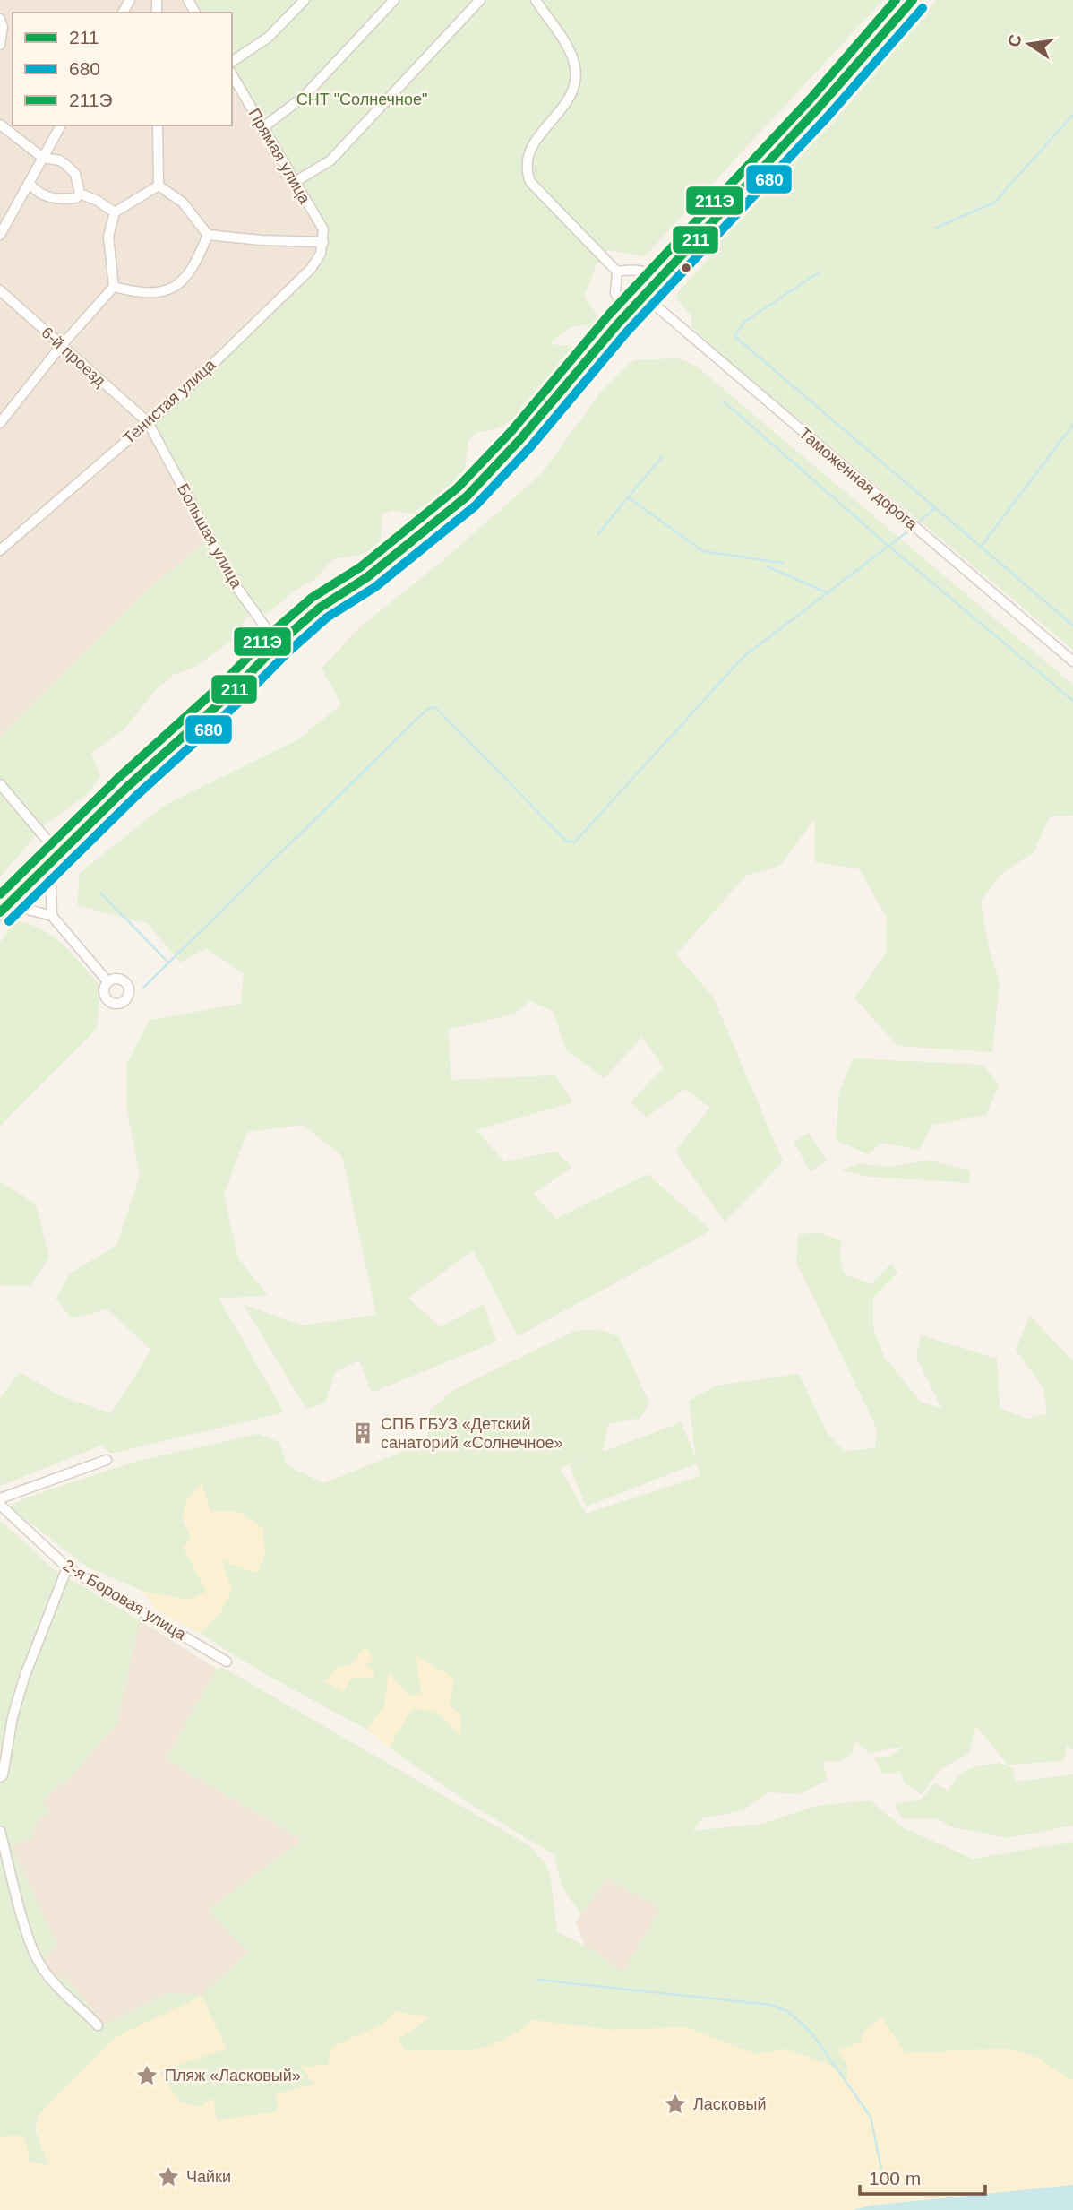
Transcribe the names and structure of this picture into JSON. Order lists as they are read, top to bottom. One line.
{"streets":{"street":["Прямая улица","6-й проезд","Тенистая улица","Таможенная дорога","Большая улица","2-я Боровая улица"]},"crossings":[["Прямая улица","Тенистая улица"],["6-й проезд","Тенистая улица"],["6-й проезд","Большая улица"],["Тенистая улица","Большая улица"]],"parks":["СНТ \"Солнечное\""],"places":{"building":["СПБ ГБУЗ «Детский санаторий «Солнечное»"],"place":["Пляж «Ласковый»","Ласковый","Чайки"]},"lines":["transit line 211","transit line 211Э","transit line 680"],"legend":["211","680","211Э"],"scale_bar":"100 m","north":"left"}
